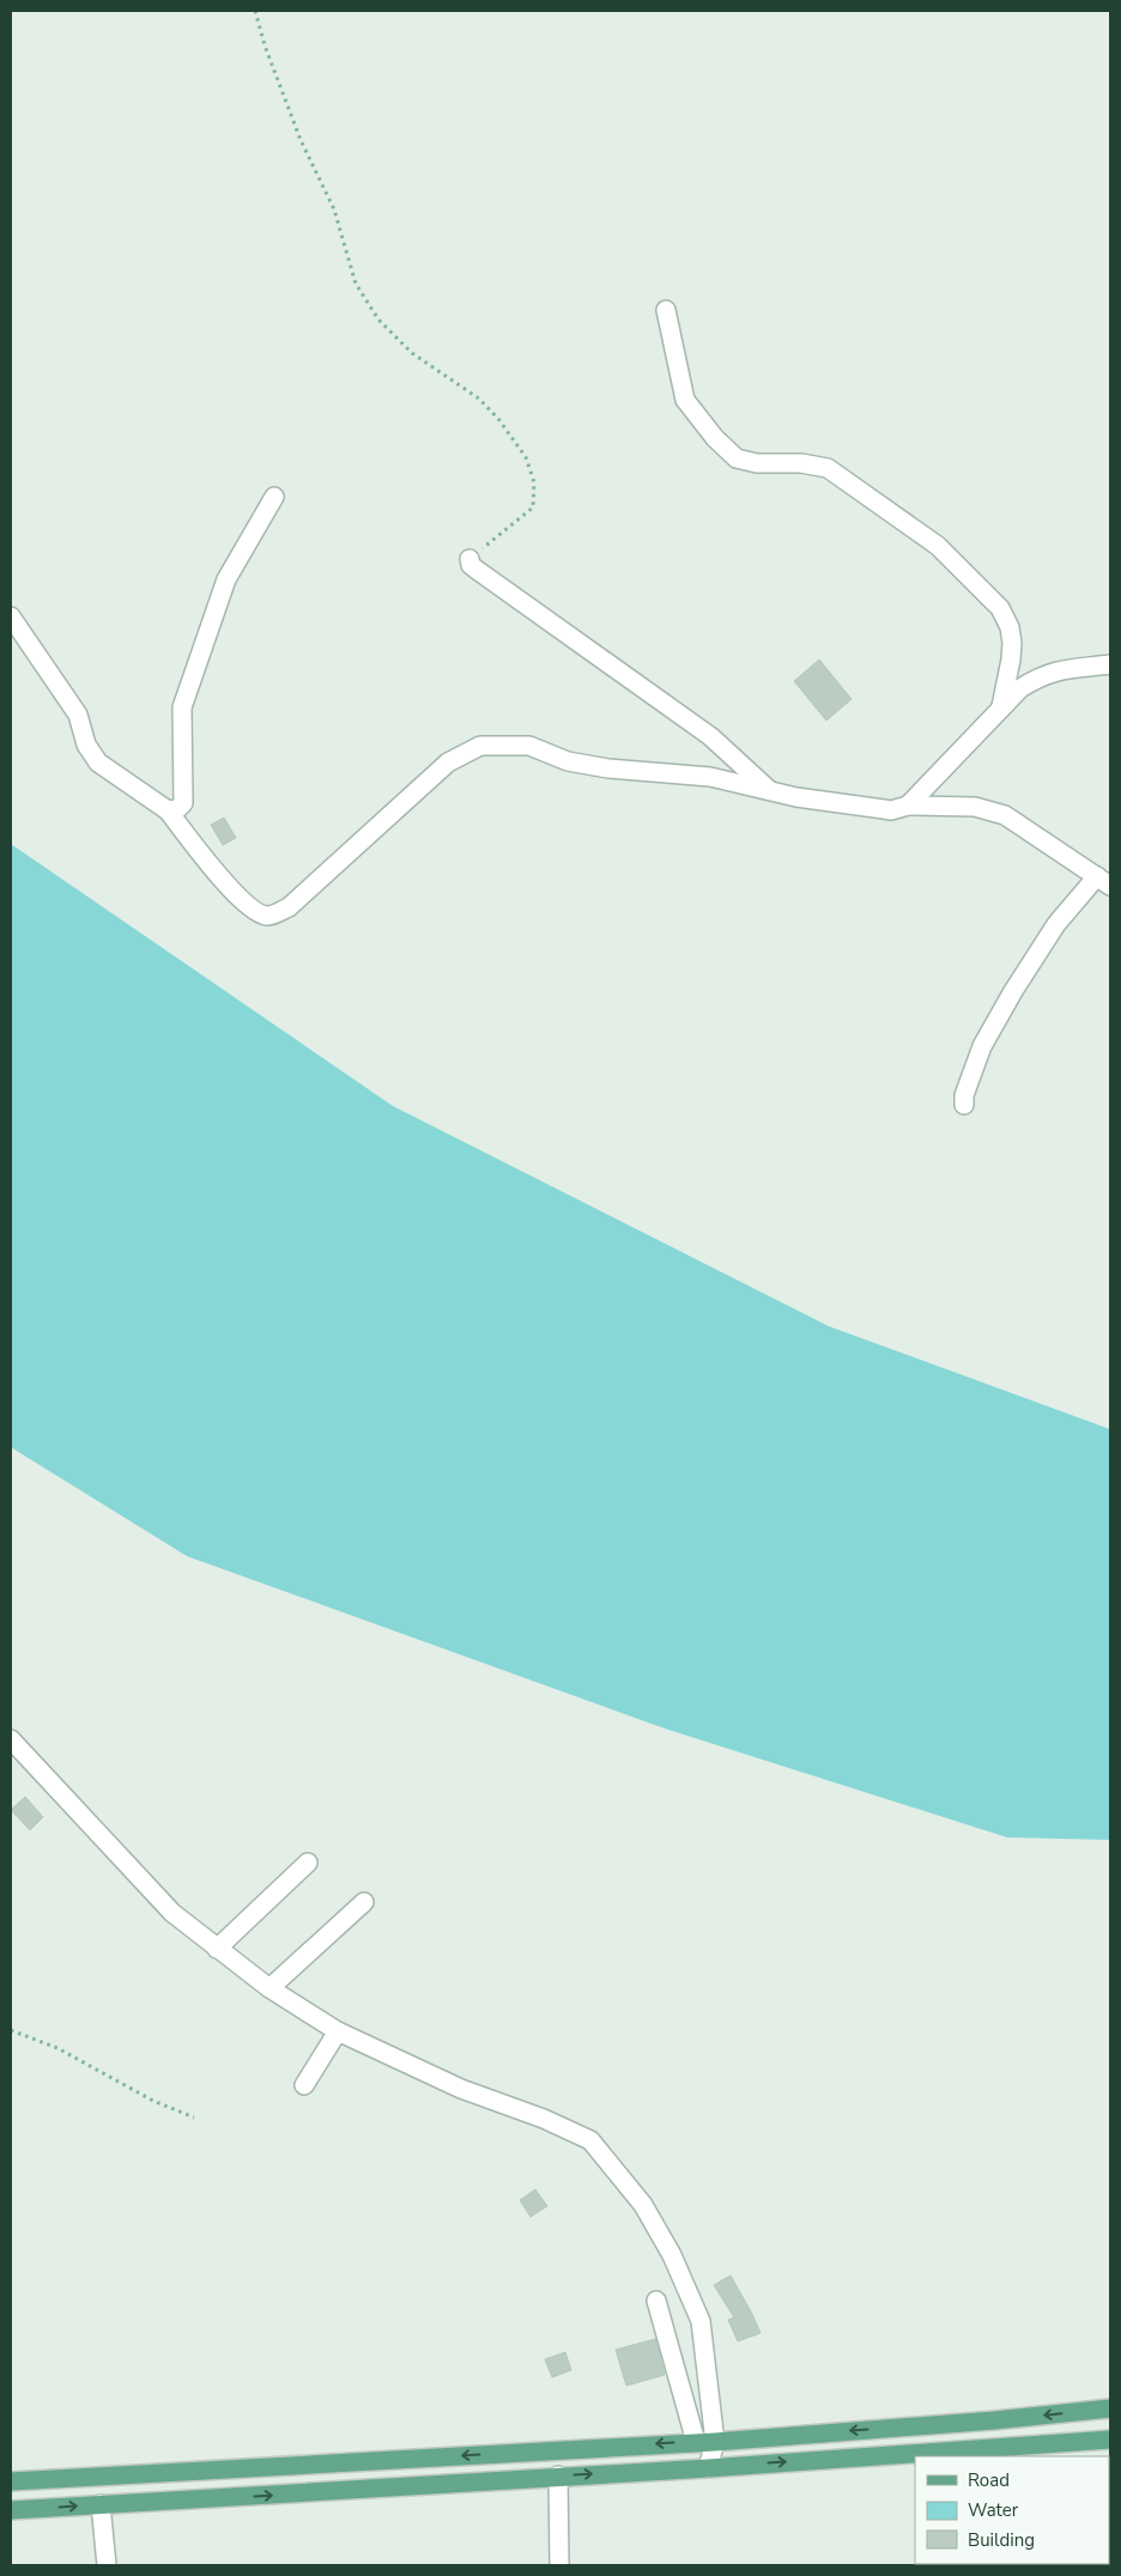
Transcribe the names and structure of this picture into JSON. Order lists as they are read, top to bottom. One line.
{"legend":["Road","Water","Building"]}
